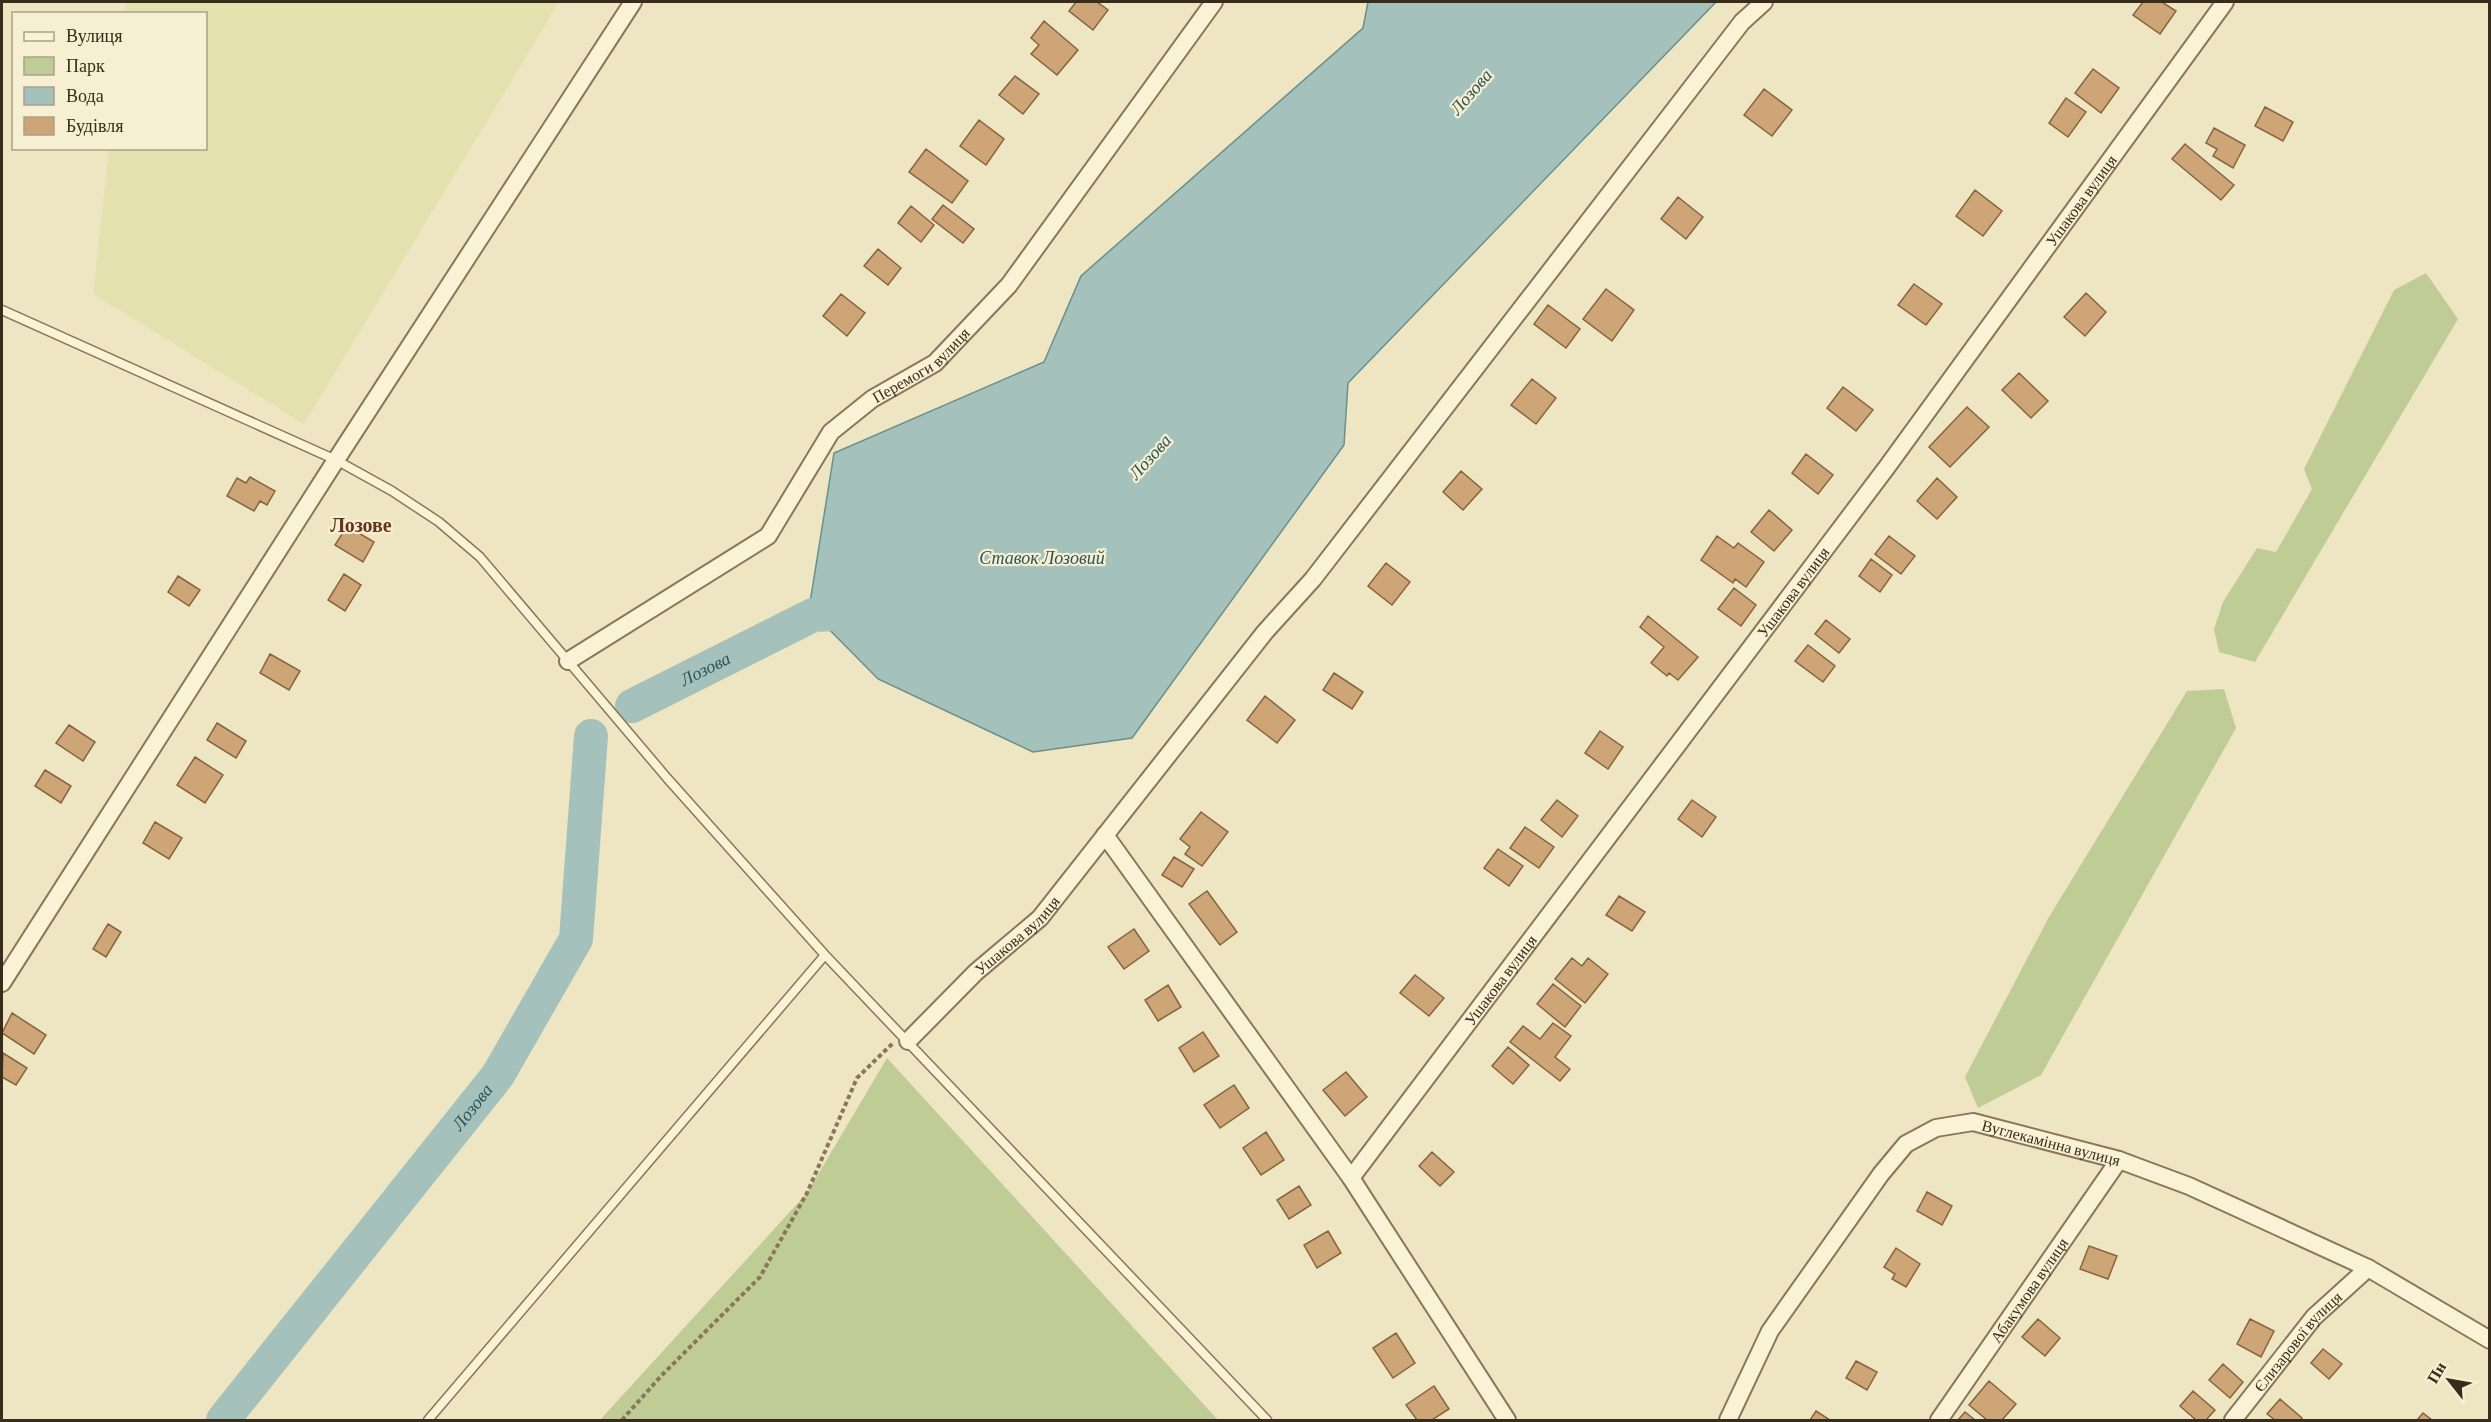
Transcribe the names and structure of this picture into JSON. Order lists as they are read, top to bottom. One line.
{"streets":{"street":["Ушакова вулиця","Перемоги вулиця","Вуглекамінна вулиця","Абакумова вулиця","Єлизарової вулиця"]},"crossings":[["Вуглекамінна вулиця","Абакумова вулиця"],["Вуглекамінна вулиця","Єлизарової вулиця"]],"districts":["Лозове"],"water":["Лозова","Ставок Лозовий"],"legend":["Вулиця","Парк","Вода","Будівля"],"north":"top left"}
